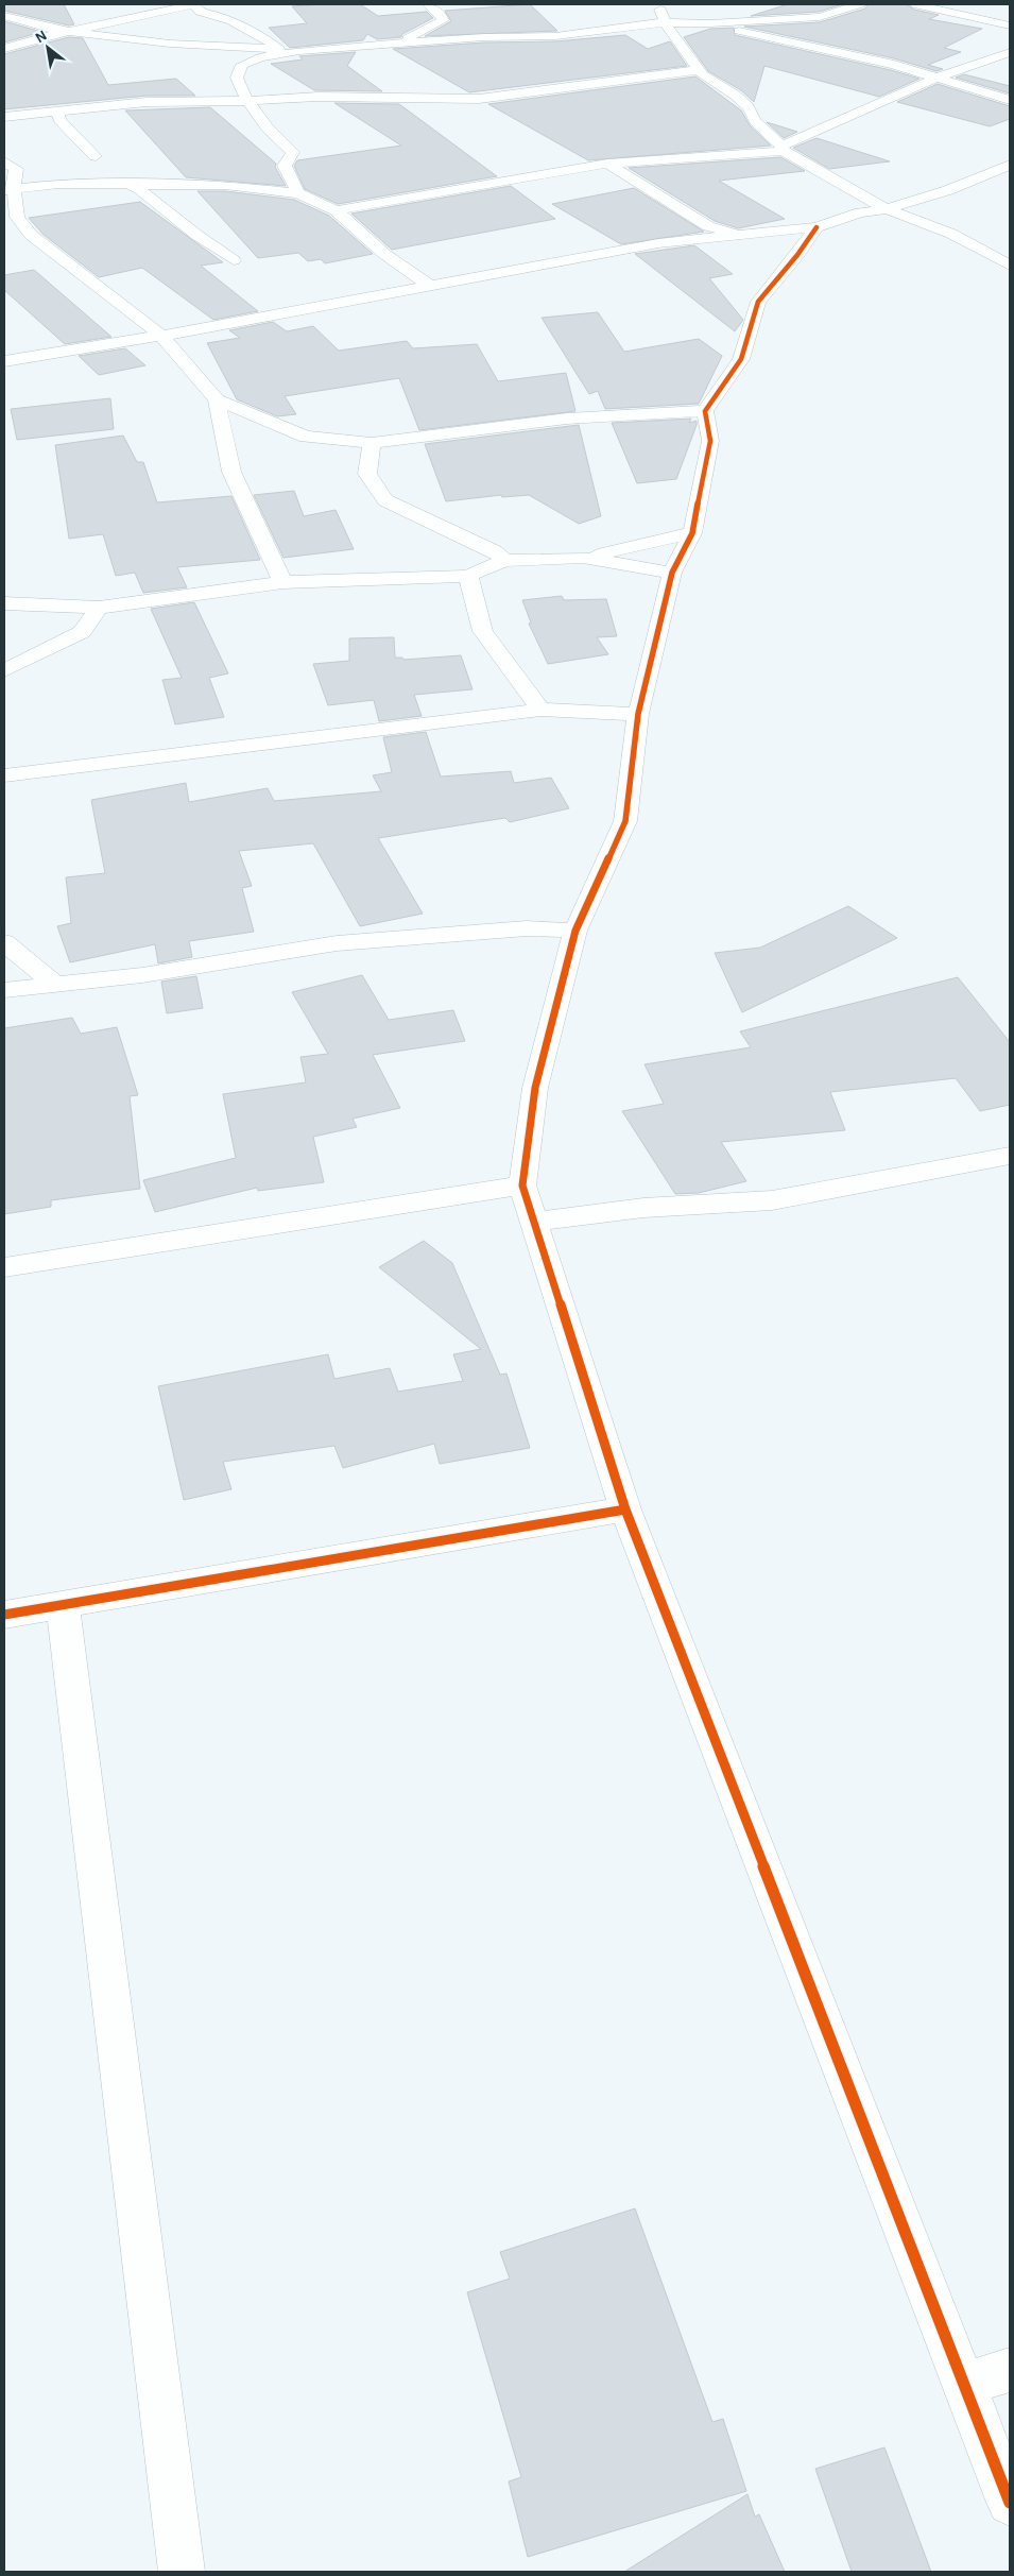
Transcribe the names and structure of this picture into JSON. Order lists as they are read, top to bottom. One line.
{"north":"top left"}
